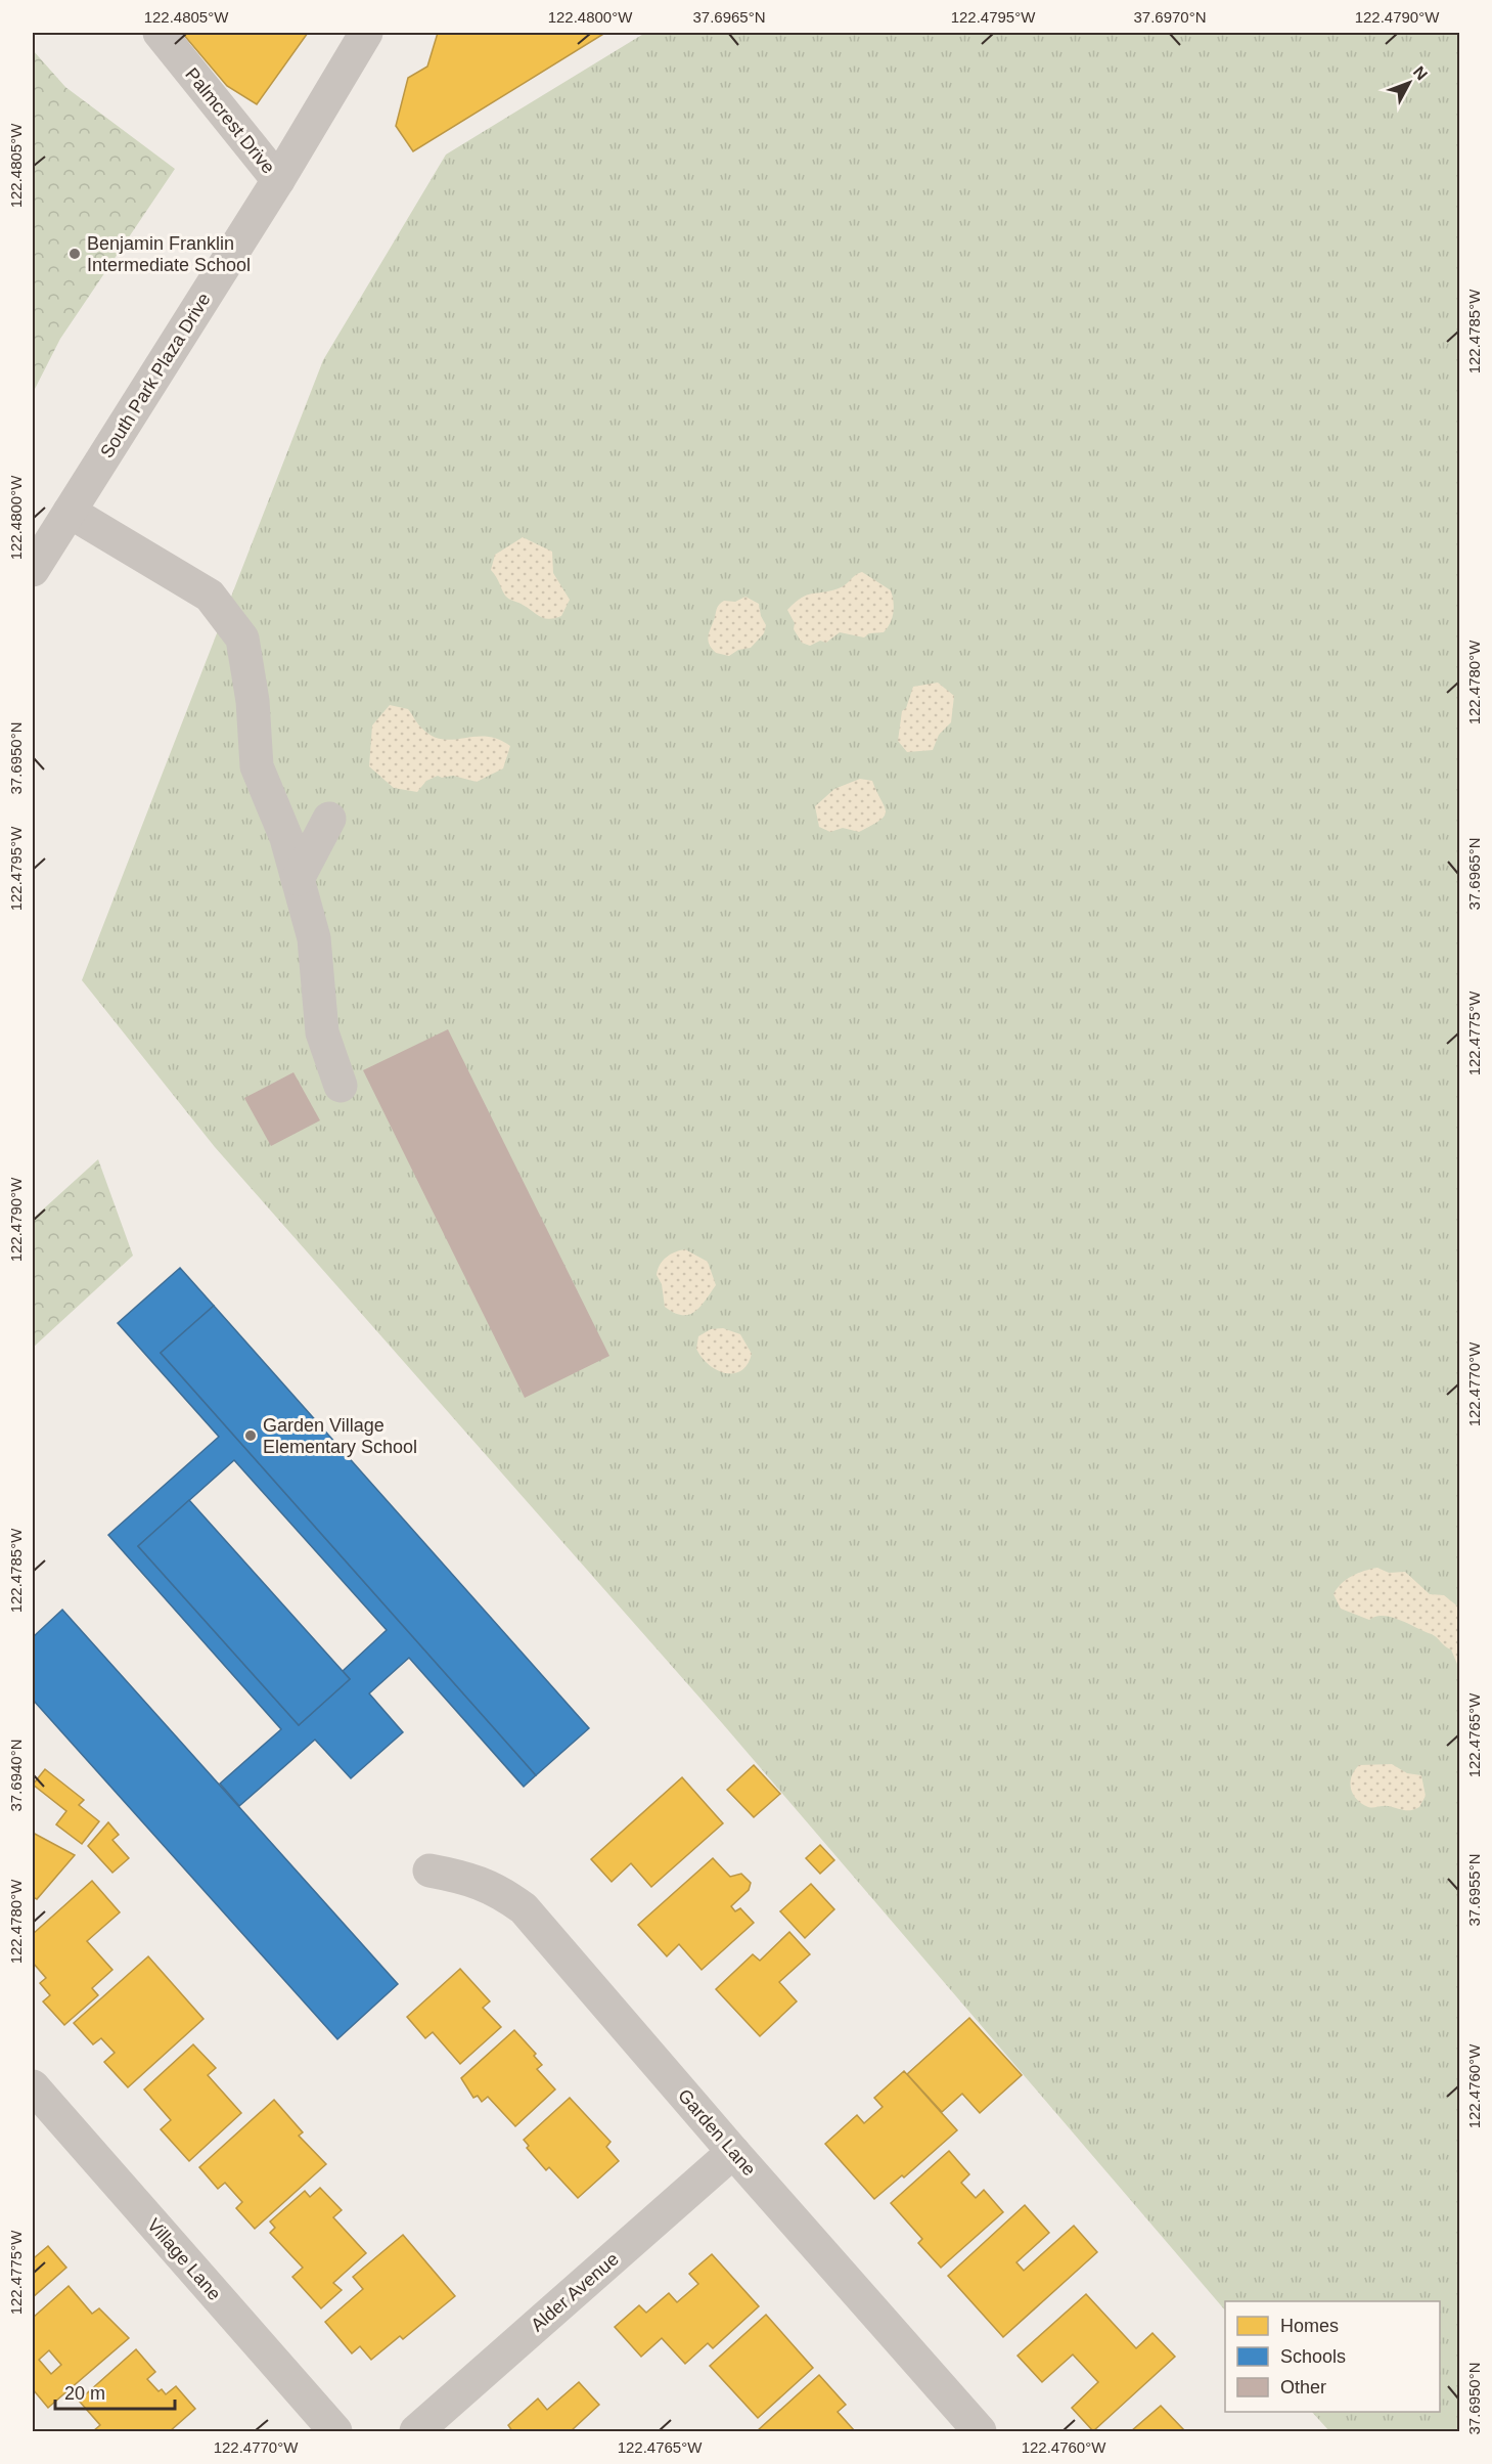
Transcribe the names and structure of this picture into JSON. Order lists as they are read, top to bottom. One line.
{"streets":{"street":["Palmcrest Drive","South Park Plaza Drive","Garden Lane","Village Lane","Alder Avenue"]},"crossings":[["Palmcrest Drive","South Park Plaza Drive"],["Garden Lane","Alder Avenue"]],"places":["Benjamin Franklin Intermediate School","Garden Village Elementary School"],"legend":["Homes","Schools","Other"],"scale_bar":"20 m","north":"top right","coordinates":["122.4805°W","122.4800°W","37.6965°N","122.4795°W","37.6970°N","122.4790°W","122.4785°W","122.4780°W","37.6950°N","122.4775°W","122.4770°W","122.4765°W","37.6940°N","37.6955°N","122.4760°W"]}
